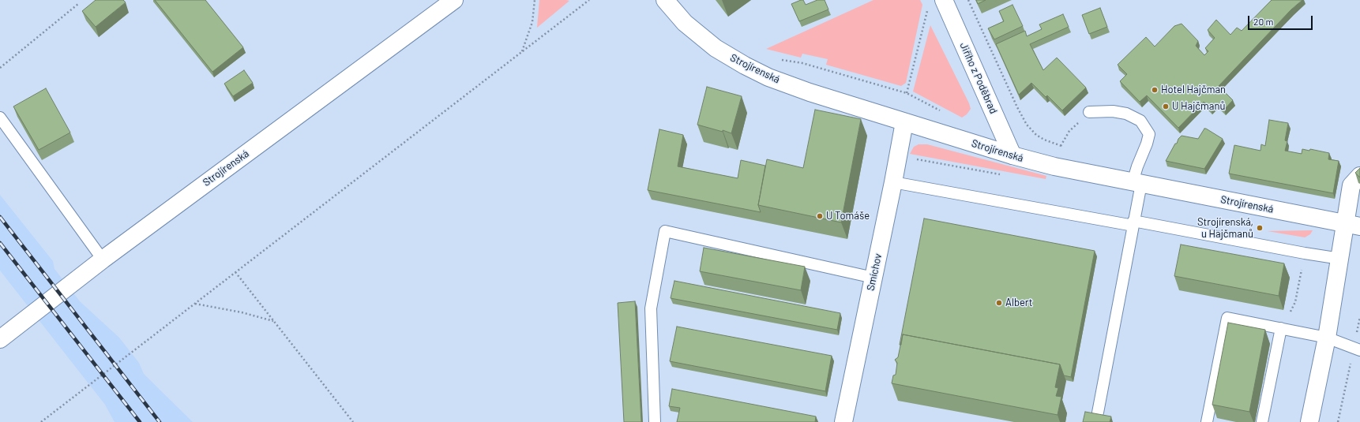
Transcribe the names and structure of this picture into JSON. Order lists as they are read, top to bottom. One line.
{"streets":{"street":["Strojírenská","Jiřího z Poděbrad","Smíchov"]},"crossings":[["Strojírenská","Jiřího z Poděbrad"],["Strojírenská","Smíchov"]],"places":["Hotel Hajčman","U Hajčmanů","U Tomáše","Strojírenská, u Hajčmanů","Albert"],"scale_bar":"20 m"}
